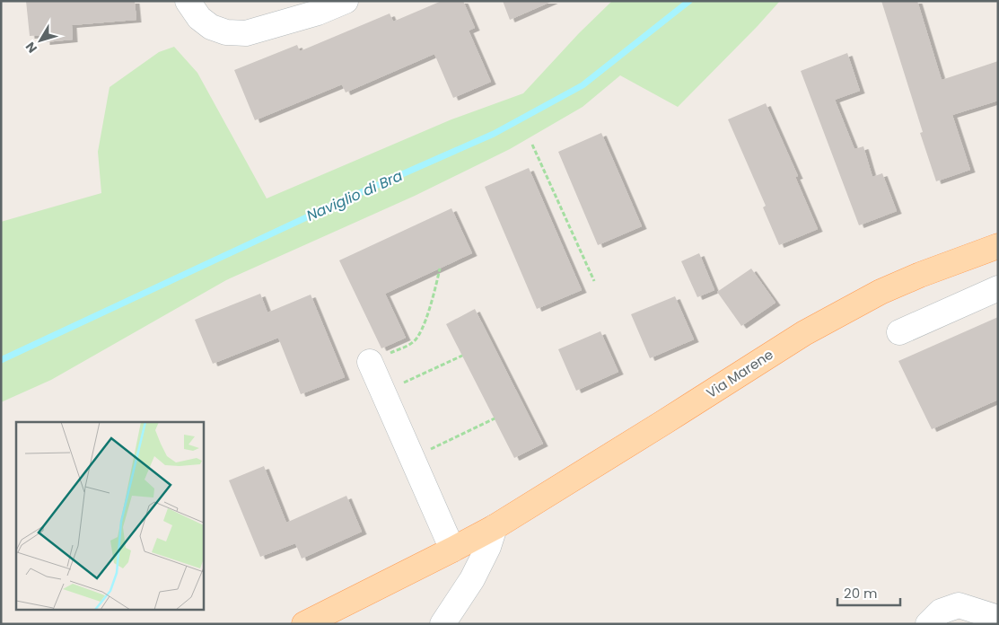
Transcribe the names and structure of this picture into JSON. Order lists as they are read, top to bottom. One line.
{"streets":{"main road":["Via Marene"]},"water":["Naviglio di Bra"],"scale_bar":"20 m","north":"bottom left"}
